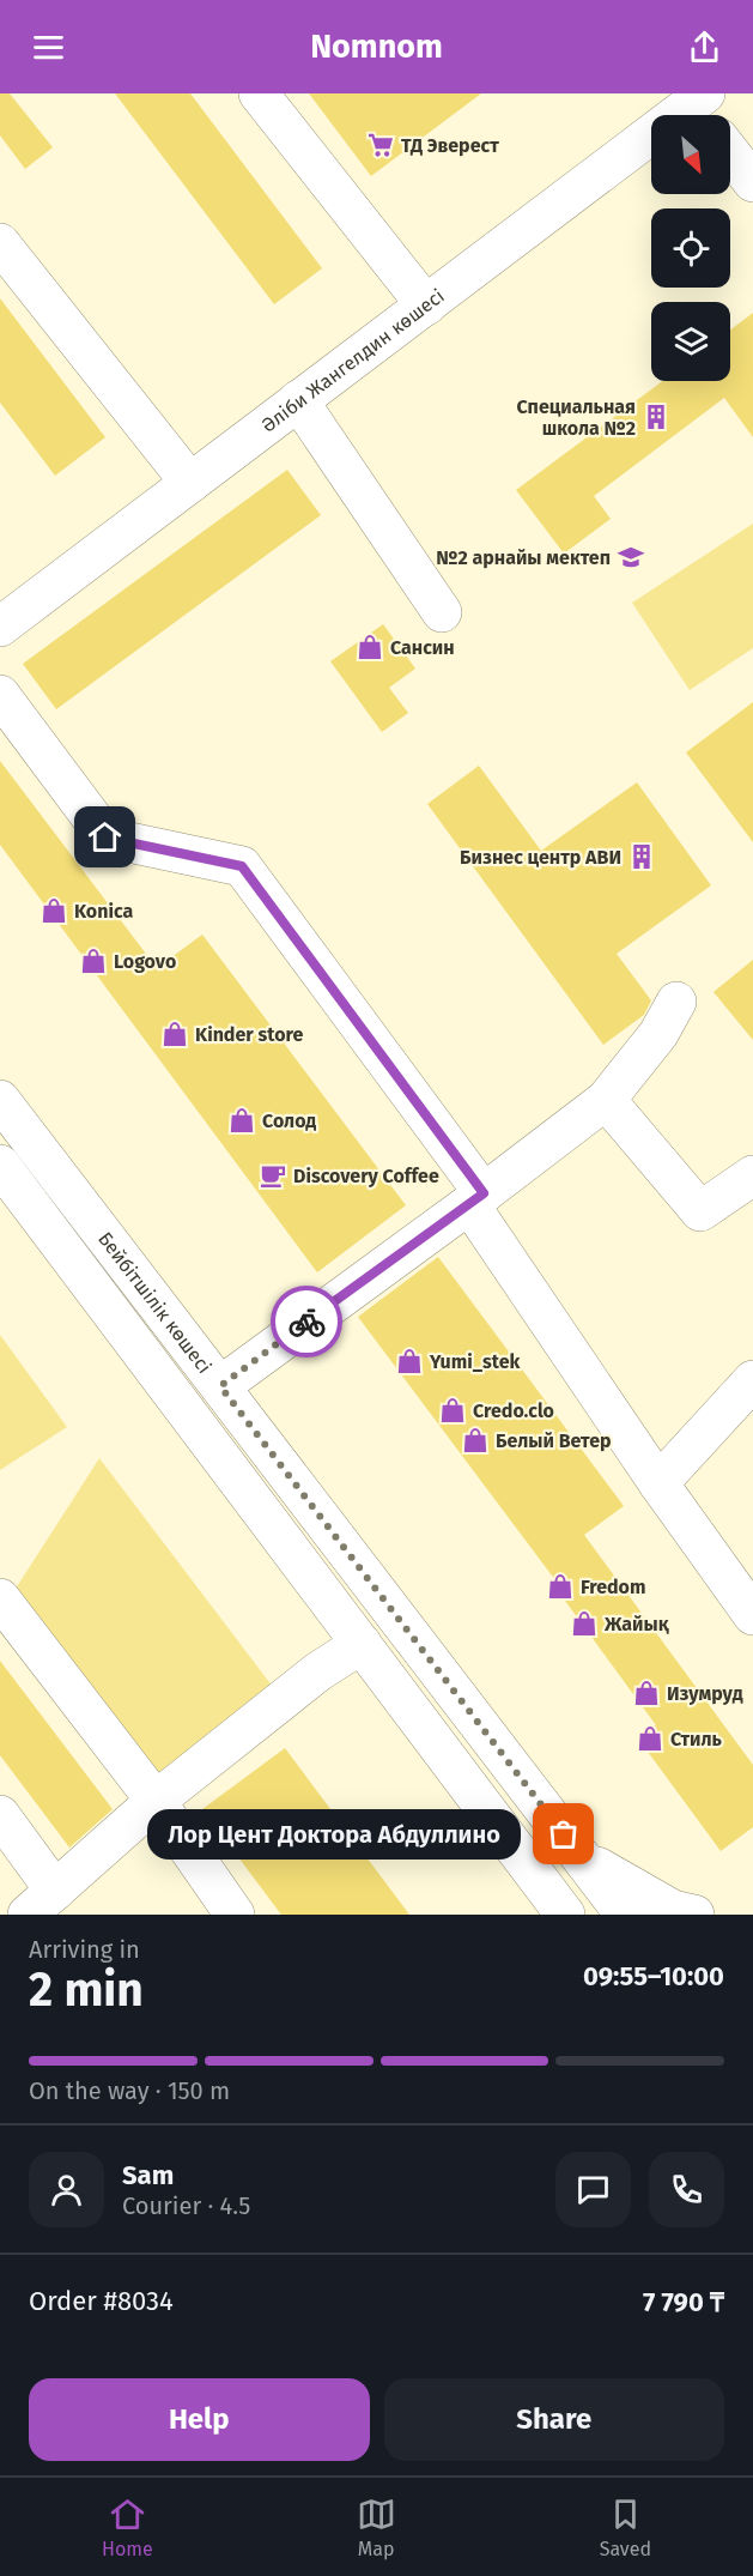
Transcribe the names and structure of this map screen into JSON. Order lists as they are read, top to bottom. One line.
{"streets":{"main road":["Әліби Жангелдин көшесі","Бейбітшілік көшесі"]},"places":{"supermarket":["ТД Эверест"],"building":["Специальная школа №2","Бизнес центр АВИ"],"school or university":["№2 арнайы мектеп"],"shop":["Сансин","Konica","Logovo","Kinder store","Солод","Yumi_stek","Credo.clo","Белый Ветер","Fredom","Жайық","Изумруд","Стиль"],"cafe":["Discovery Coffee"],"other":["Лор Цент Доктора Абдуллино"]},"north":"bottom right","page":{"header":"Nomnom","bubble":"Лор Цент Доктора Абдуллино","heading":["2 min","Arriving in","09:55–10:00"],"panel":["Sam","Courier · 4.5","Order #8034","7 790 ₸"],"bar":"On the way · 150 m","buttons":["Help","Share"],"tabs":["Home","Map","Saved"]}}
